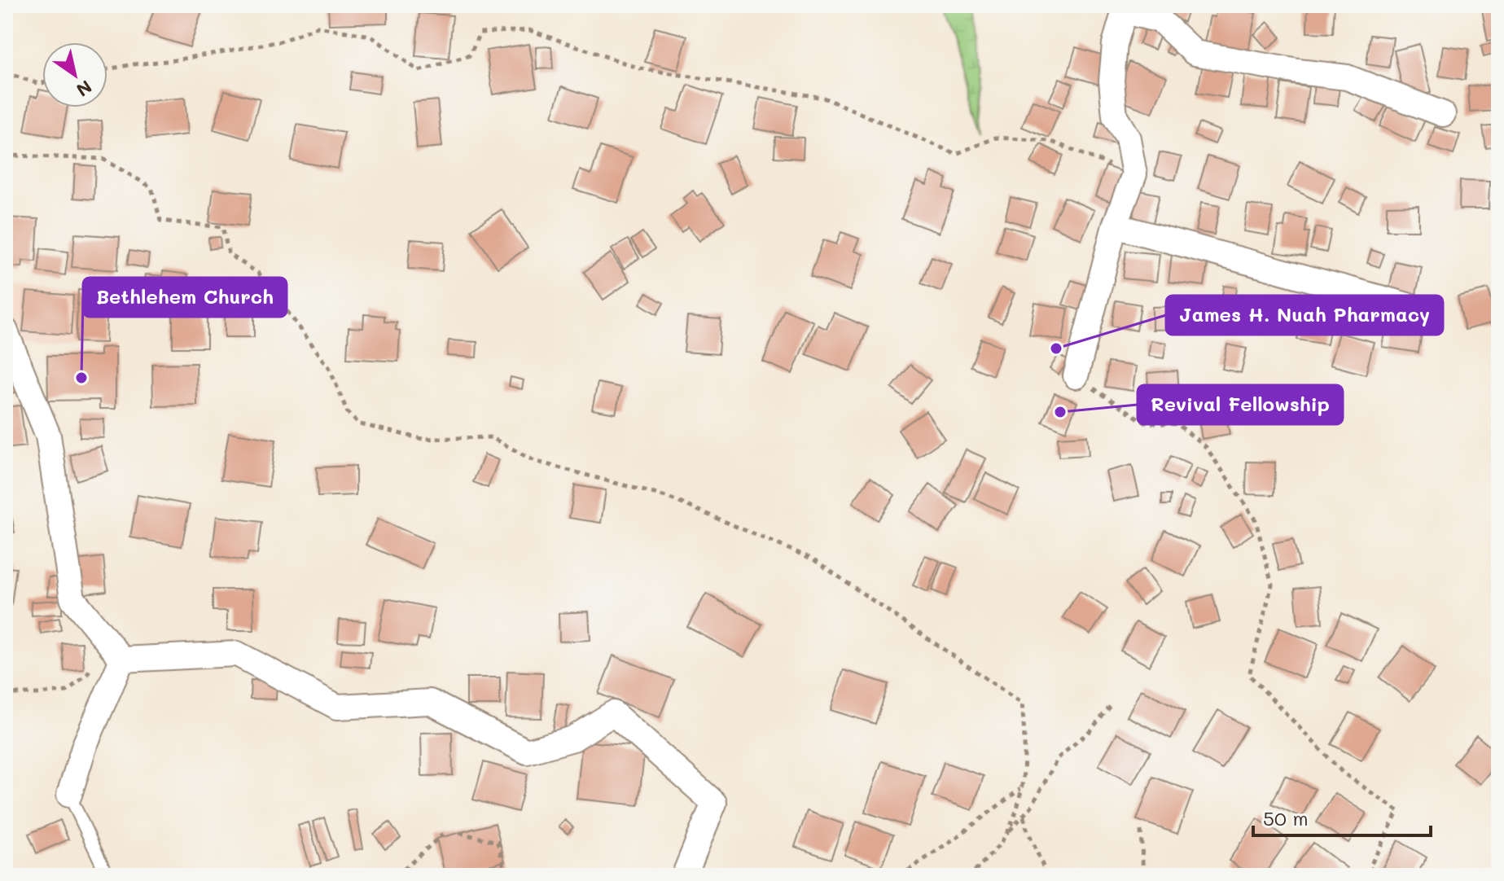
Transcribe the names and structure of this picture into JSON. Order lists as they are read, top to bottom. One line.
{"places":["James H. Nuah Pharmacy","Bethlehem Church","Revival Fellowship"],"scale_bar":"50 m","north":"bottom right"}
